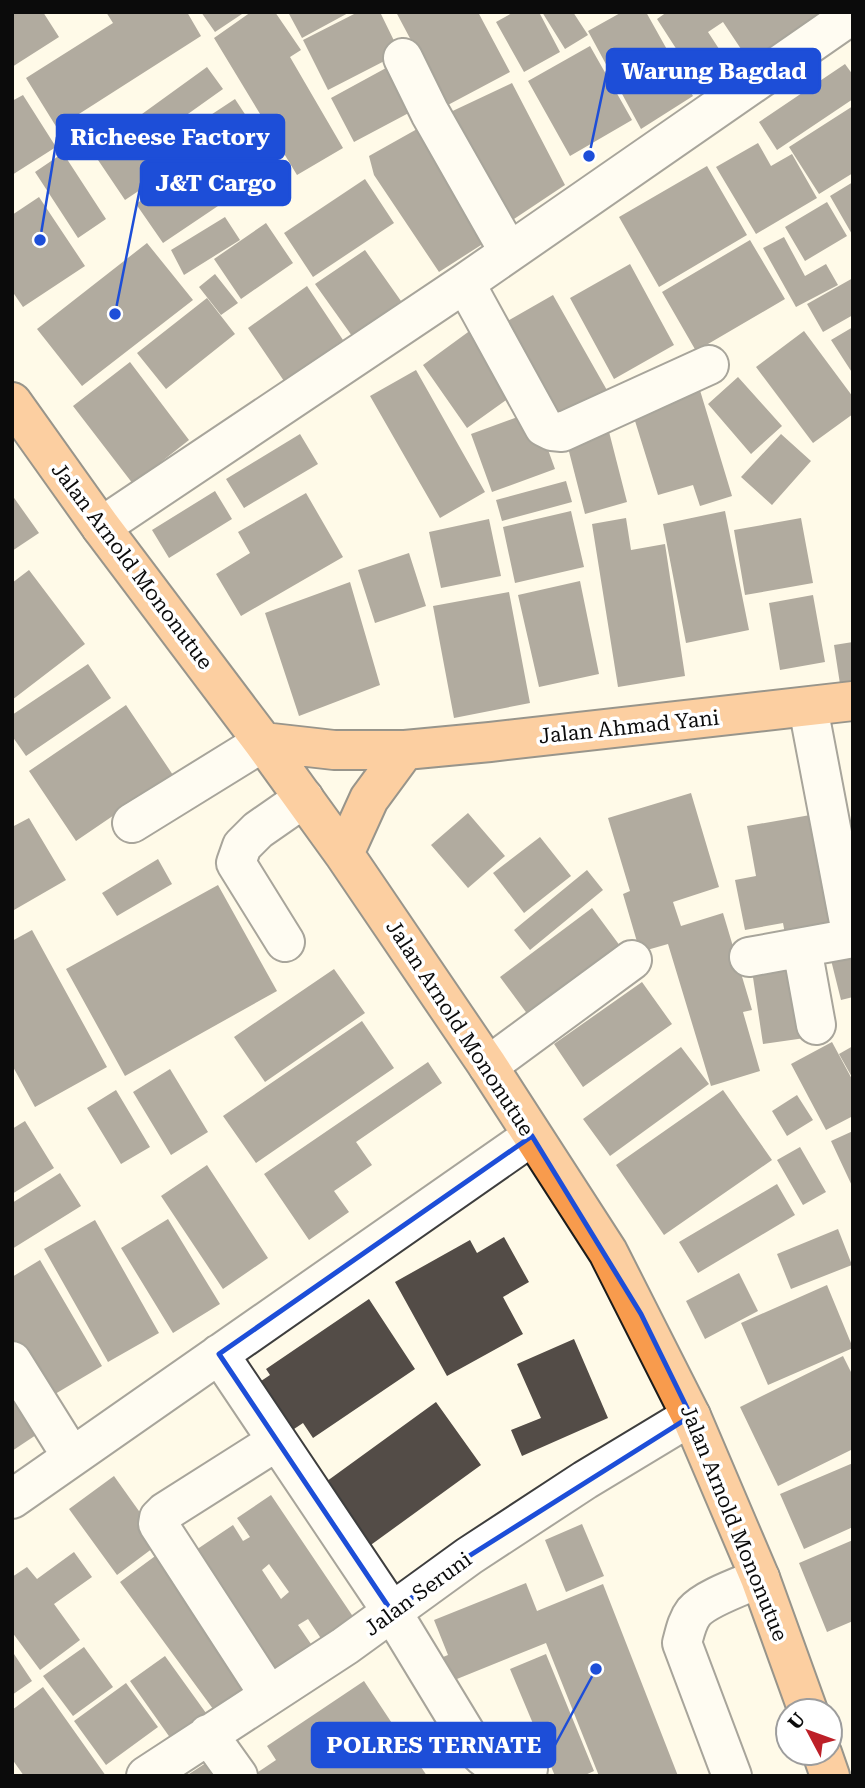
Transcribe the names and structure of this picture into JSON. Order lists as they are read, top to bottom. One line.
{"streets":{"highway":["Jalan Arnold Mononutue","Jalan Ahmad Yani"],"street":["Jalan Seruni"]},"crossings":[["Jalan Arnold Mononutue","Jalan Ahmad Yani"],["Jalan Arnold Mononutue","Jalan Seruni"]],"places":["Warung Bagdad","Richeese Factory","J&T Cargo","POLRES TERNATE"],"north":"top left"}
